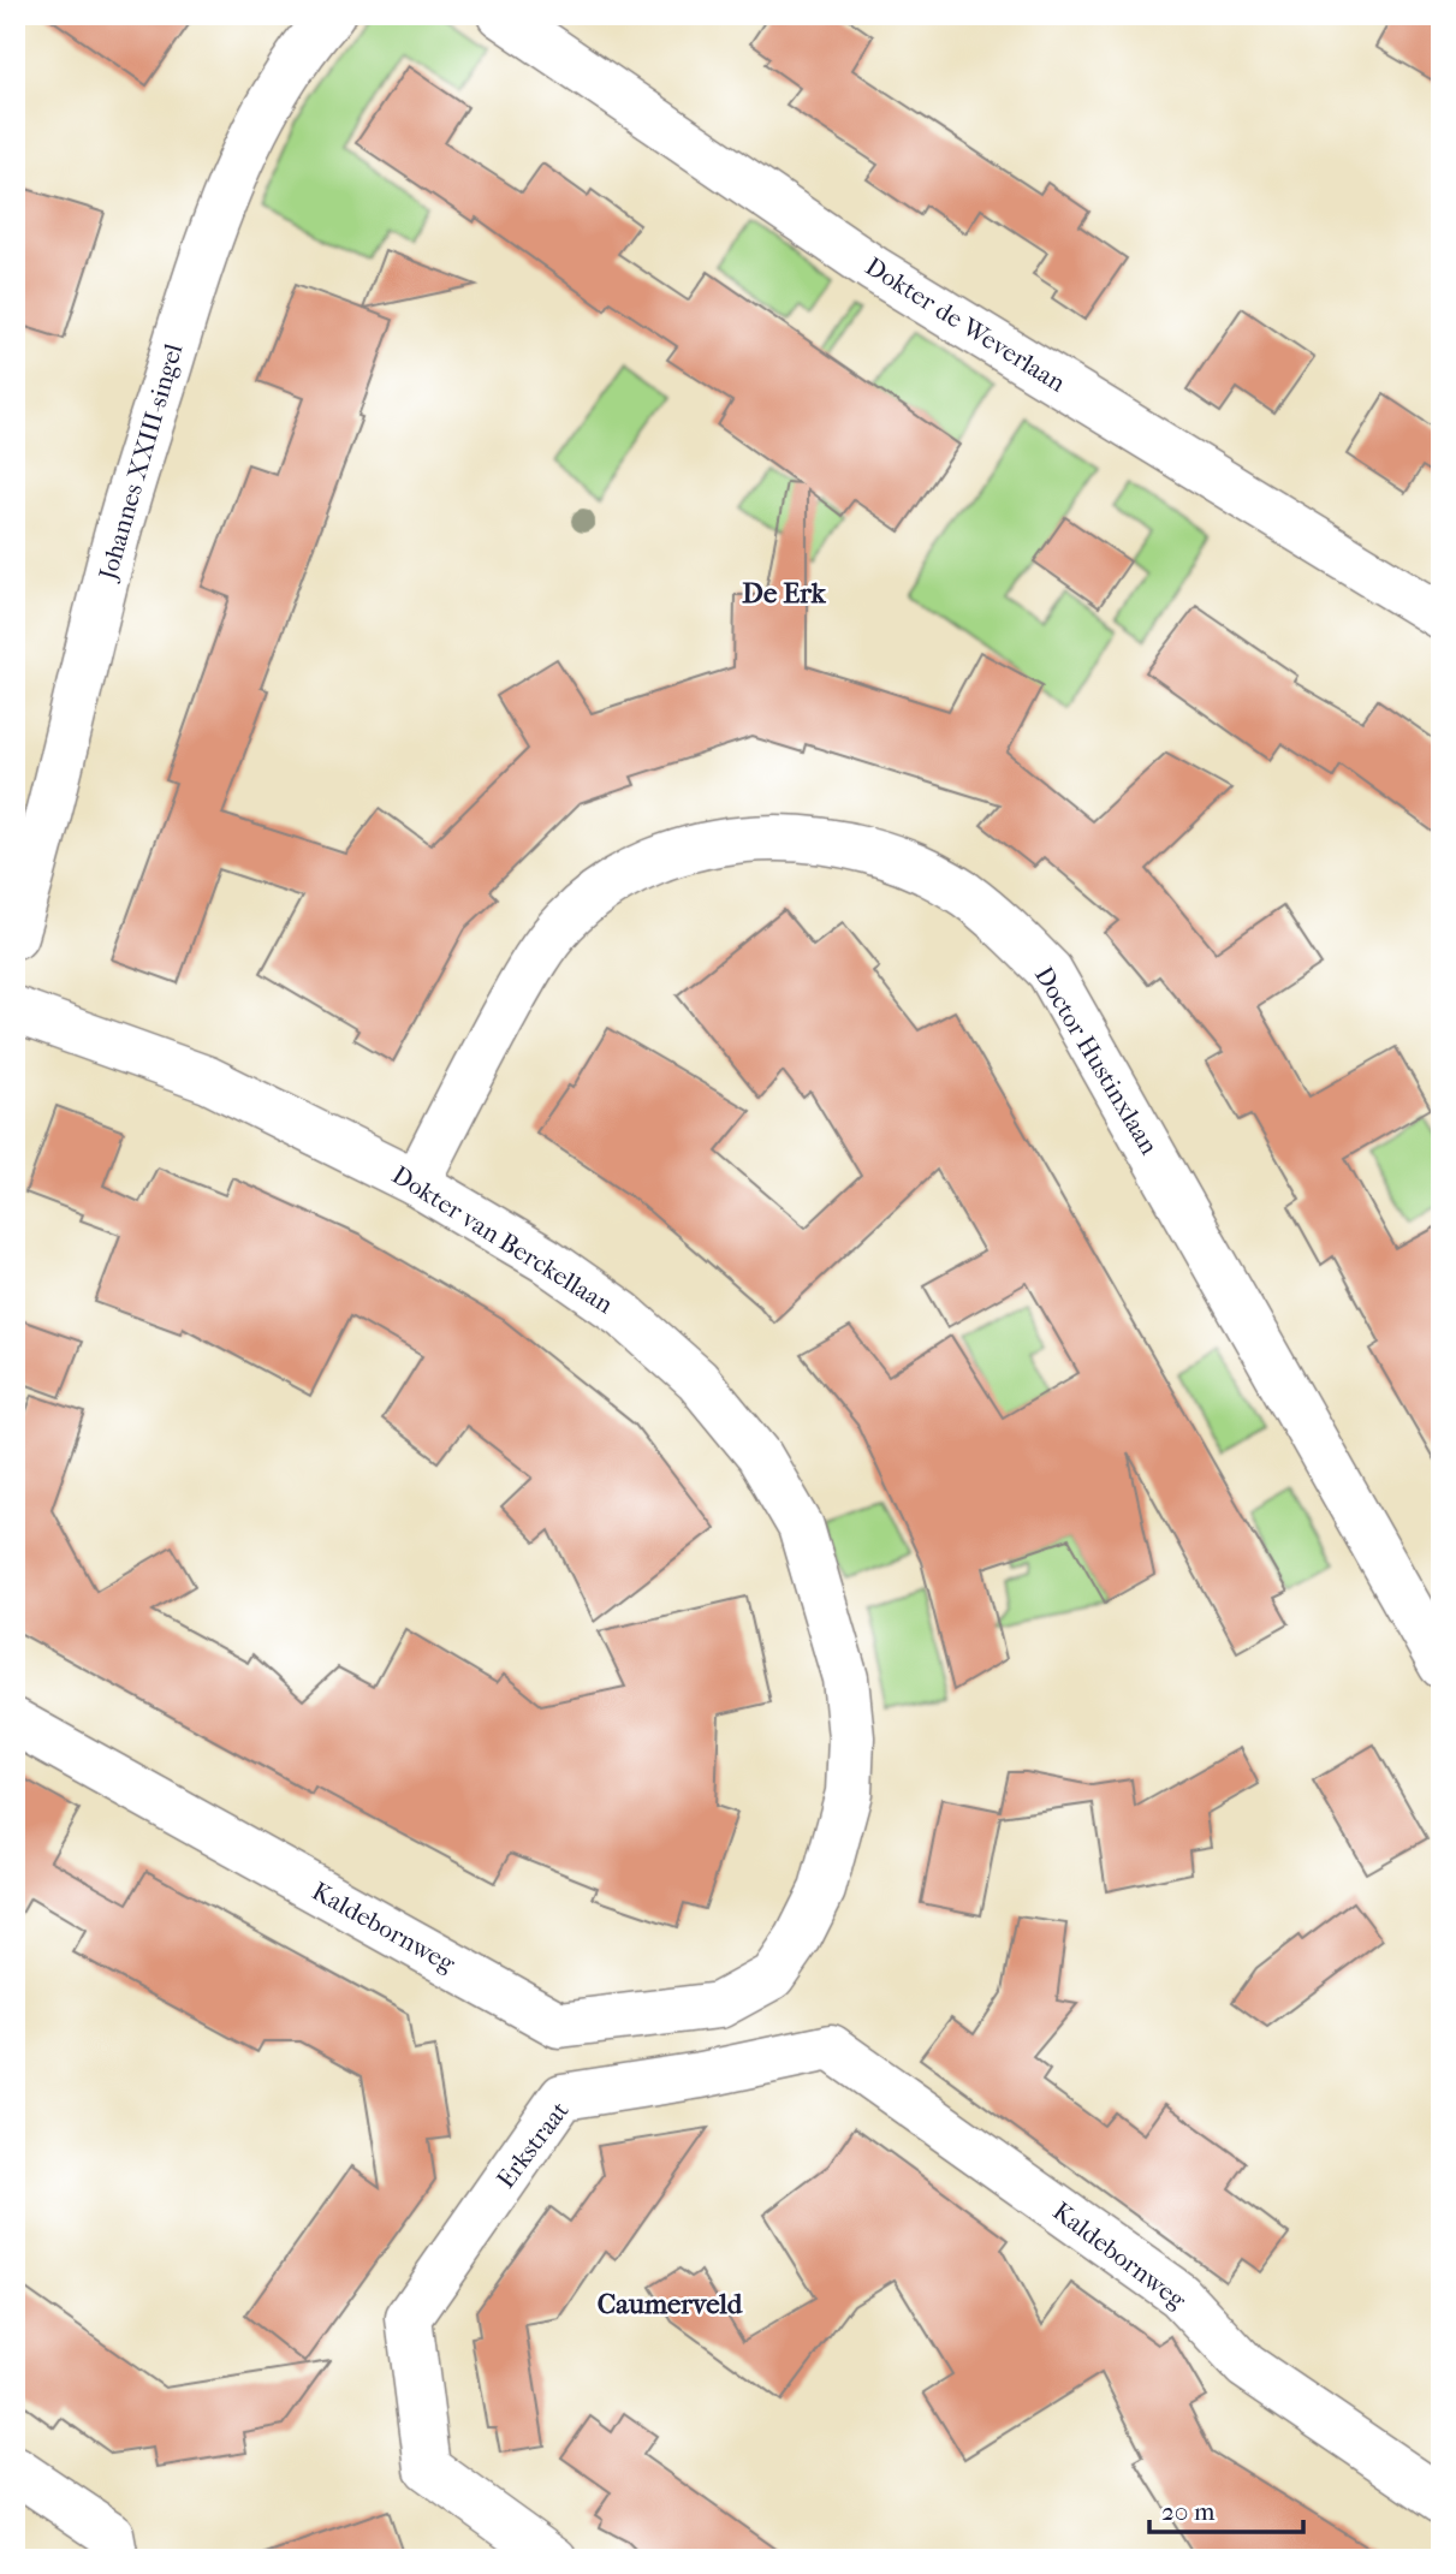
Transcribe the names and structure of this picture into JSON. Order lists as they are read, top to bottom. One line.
{"streets":{"street":["Dokter de Weverlaan","Johannes XXIII-singel","Doctor Hustinxlaan","Dokter van Berckellaan","Kaldebornweg","Erkstraat"]},"crossings":[["Doctor Hustinxlaan","Dokter van Berckellaan"],["Dokter van Berckellaan","Kaldebornweg"],["Kaldebornweg","Erkstraat"]],"districts":["De Erk","Caumerveld"],"scale_bar":"20 m"}
